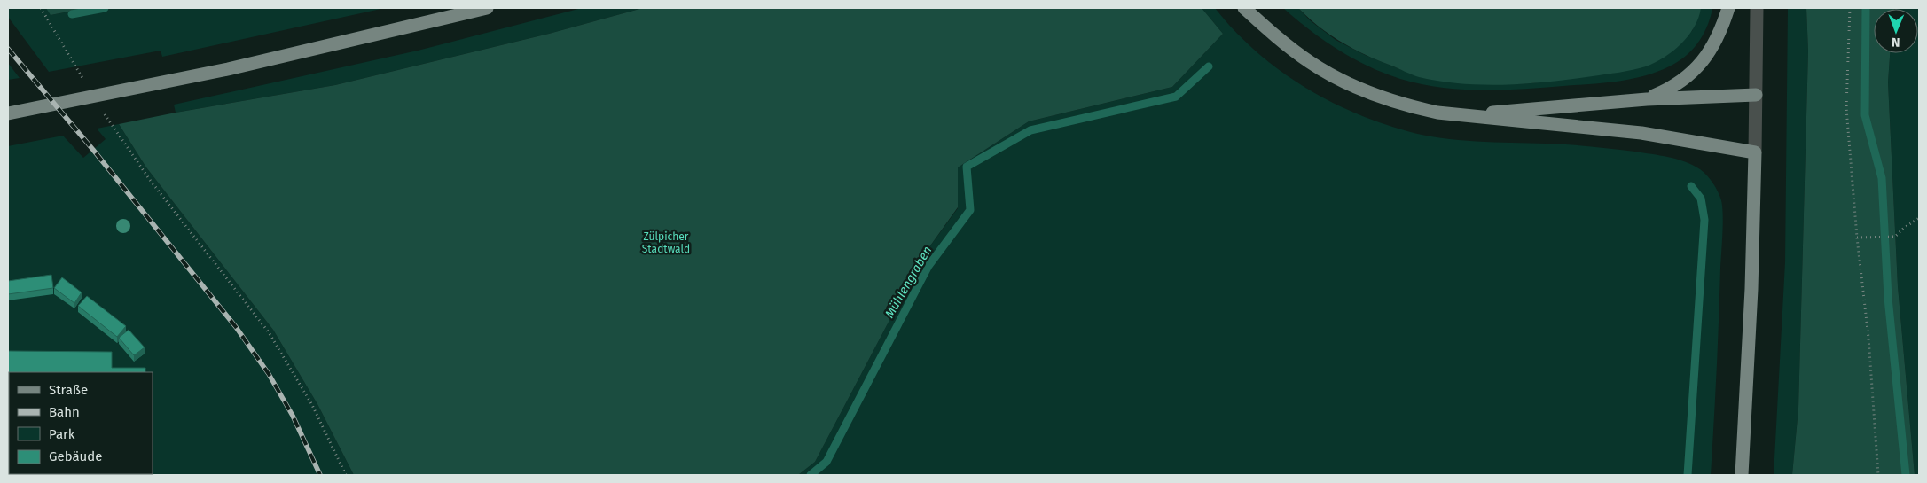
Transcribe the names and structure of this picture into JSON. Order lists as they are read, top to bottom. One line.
{"water":["Mühlengraben"],"parks":["Zülpicher Stadtwald"],"legend":["Straße","Bahn","Park","Gebäude"],"north":"bottom"}
